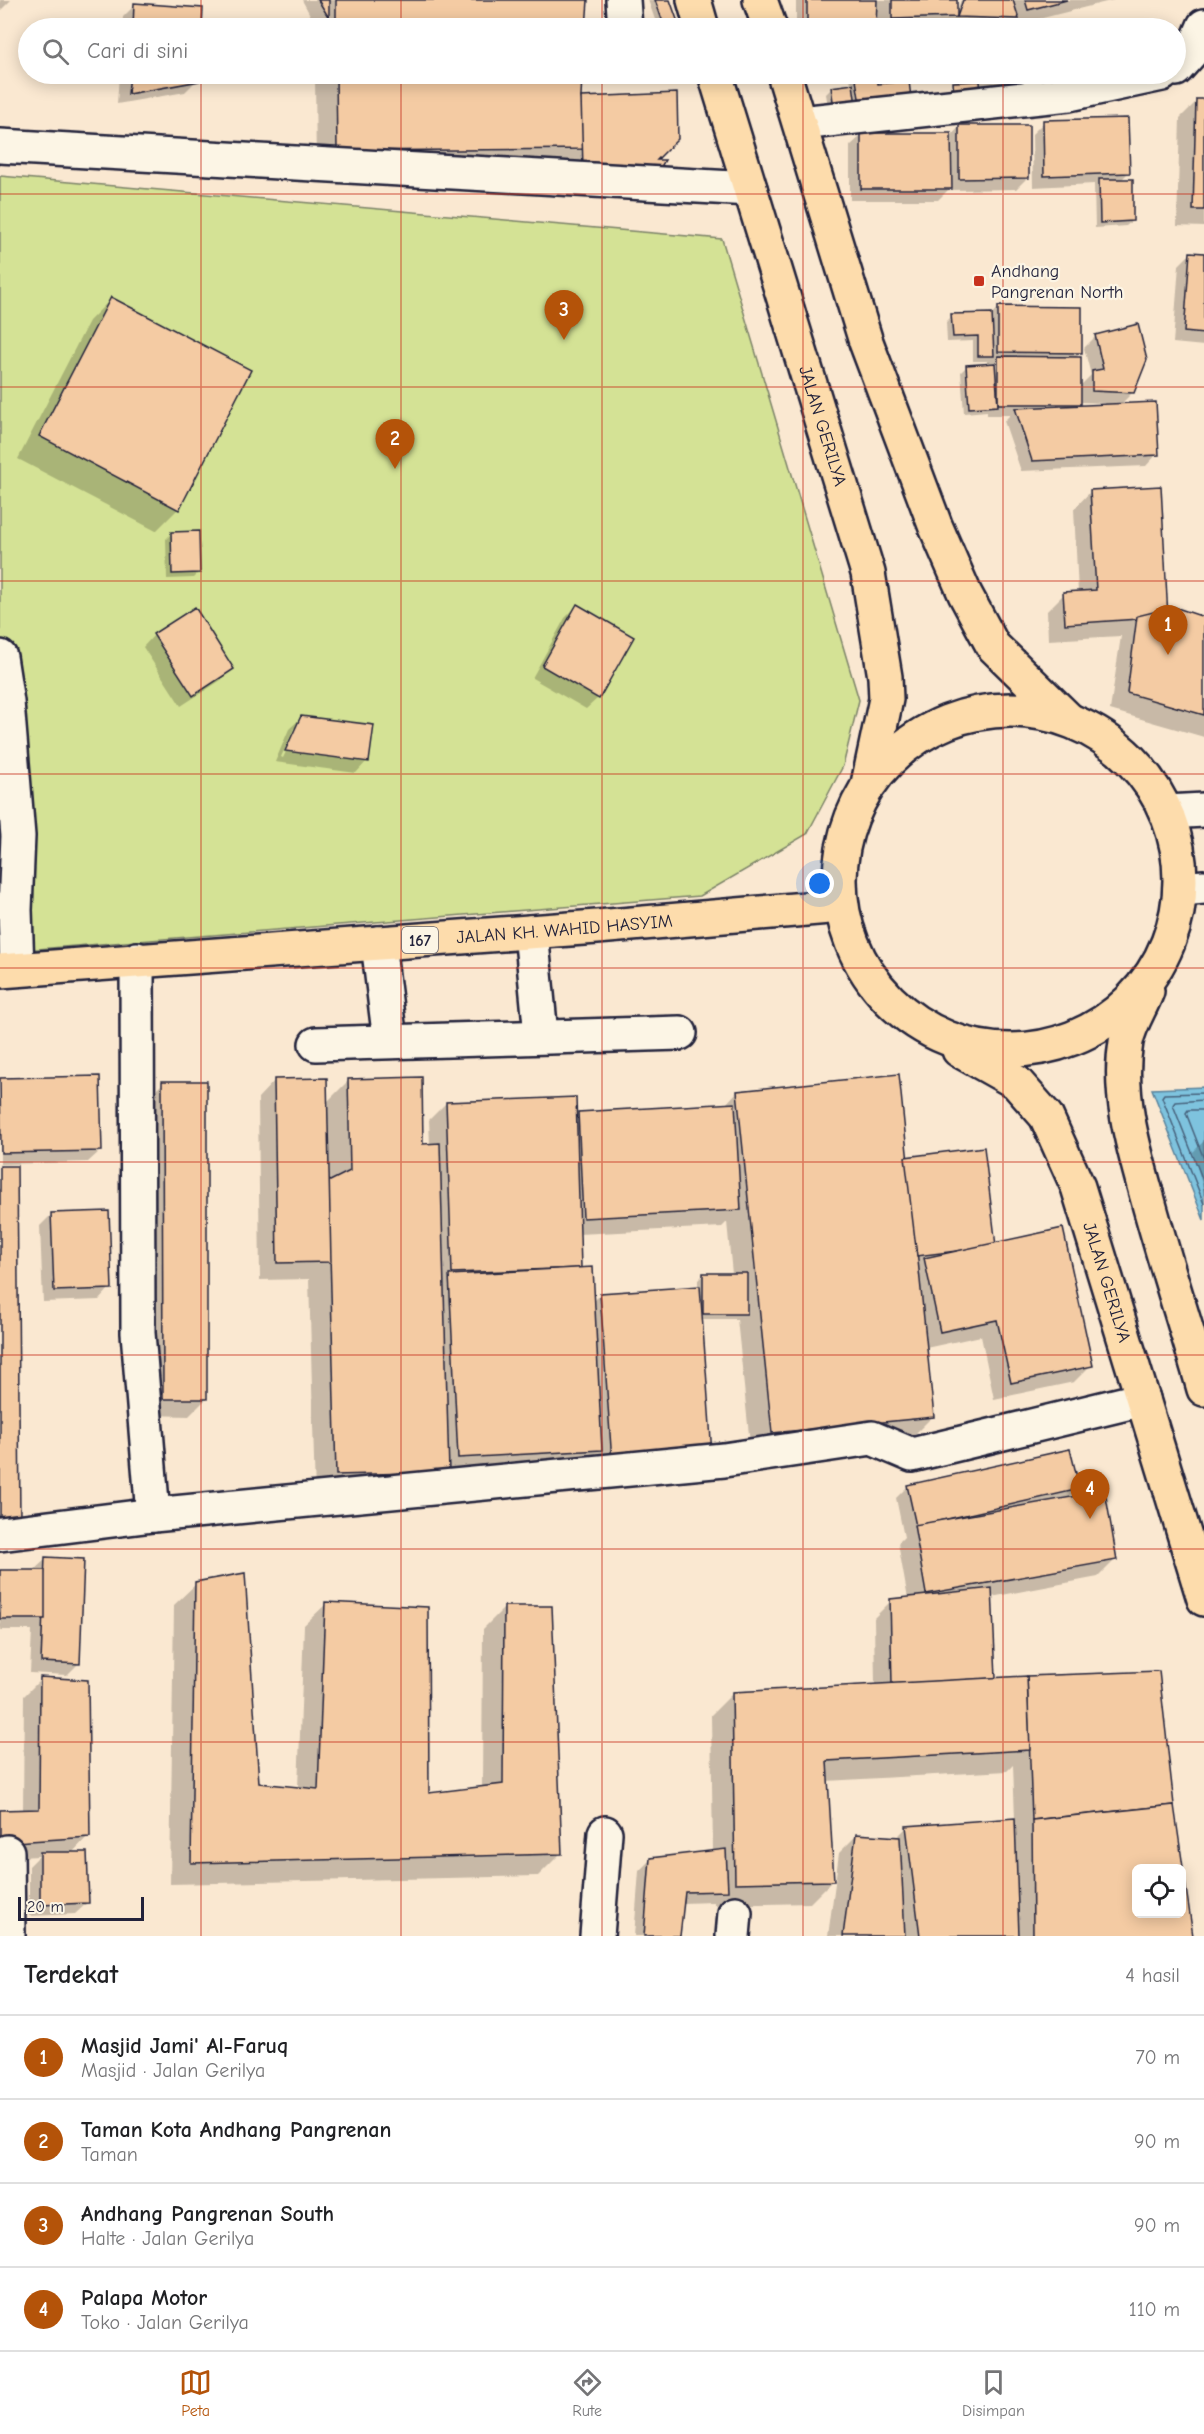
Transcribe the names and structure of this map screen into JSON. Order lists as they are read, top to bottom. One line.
{"streets":{"main road":["JALAN GERILYA","JALAN KH. WAHID HASYIM","167"]},"places":{"transit":["Andhang Pangrenan North"]},"scale_bar":"20 m","page":{"search":"Cari di sini","pins":["3","2","1","4"],"scale":"20 m","heading":["Terdekat","4 hasil"],"list":[{"mark":"1","name":"Masjid Jami' Al-Faruq","note":"Masjid · Jalan Gerilya","value":"70 m"},{"mark":"2","name":"Taman Kota Andhang Pangrenan","note":"Taman","value":"90 m"},{"mark":"3","name":"Andhang Pangrenan South","note":"Halte · Jalan Gerilya","value":"90 m"},{"mark":"4","name":"Palapa Motor","note":"Toko · Jalan Gerilya","value":"110 m"}],"nav":["Peta","Rute","Disimpan"]}}
